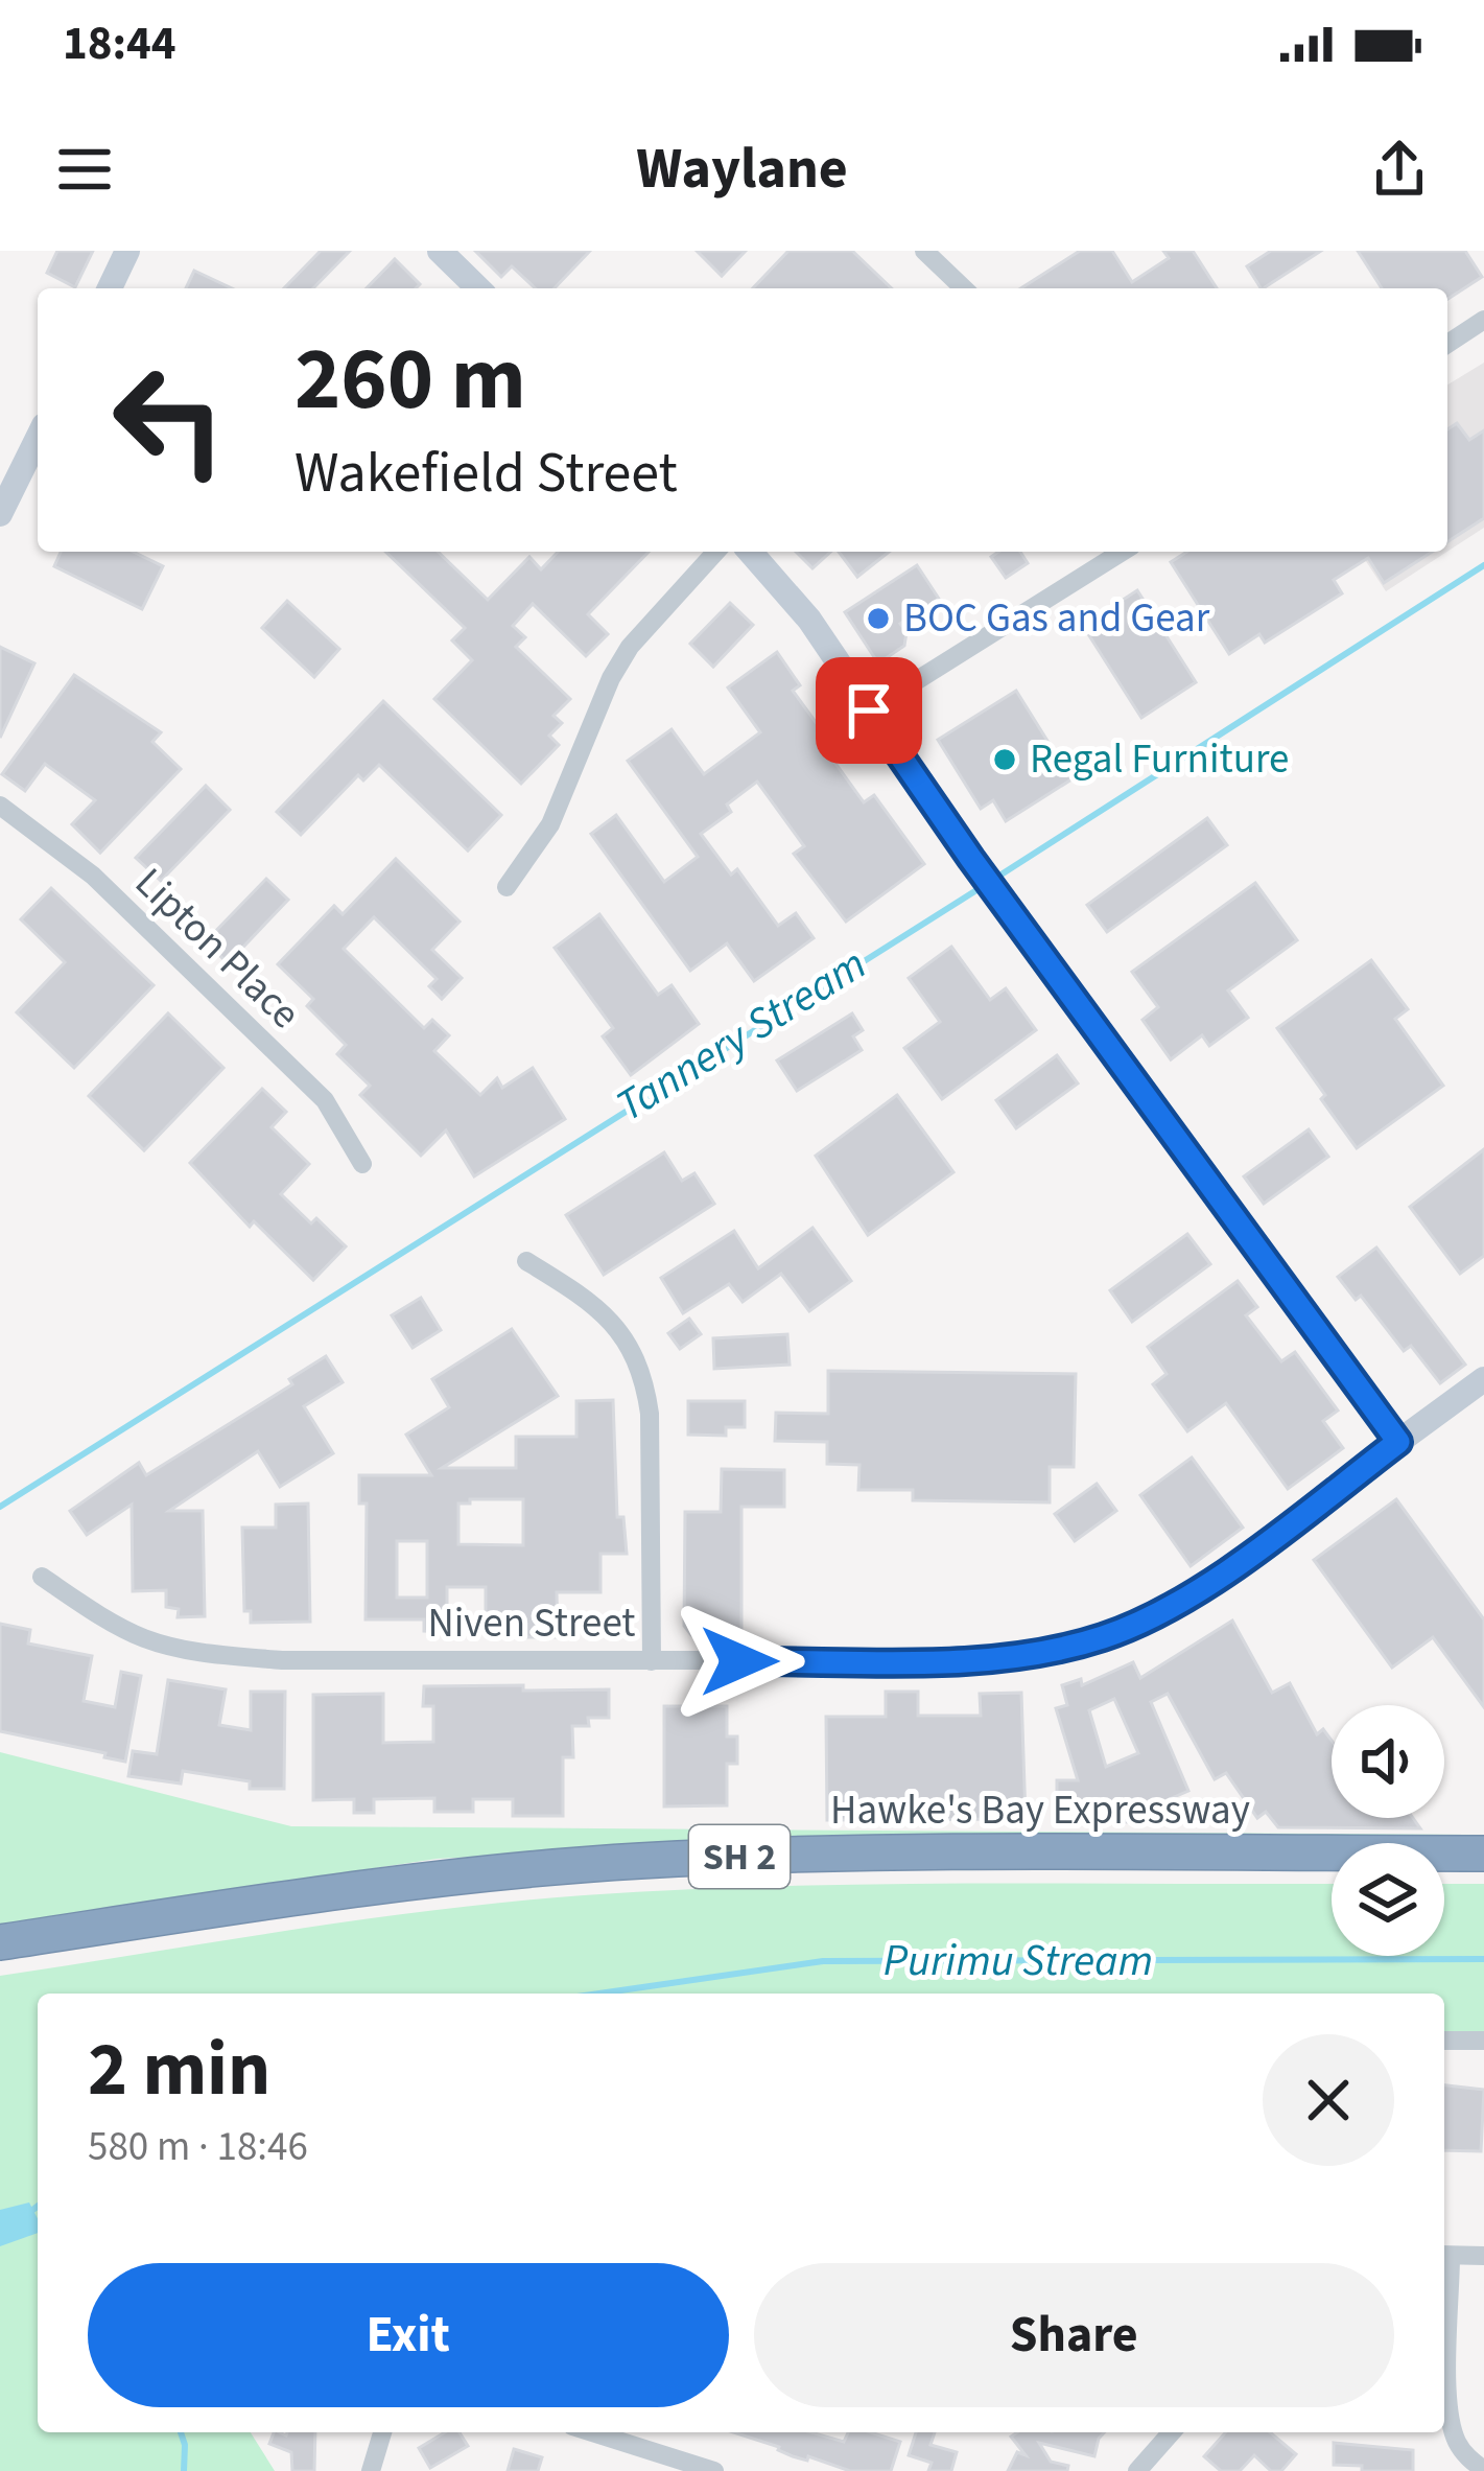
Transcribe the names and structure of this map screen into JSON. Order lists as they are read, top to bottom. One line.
{"streets":{"highway":["Hawke's Bay Expressway","SH 2"],"street":["Lipton Place","Niven Street"]},"water":["Tannery Stream","Purimu Stream"],"places":["BOC Gas and Gear","Regal Furniture"],"page":{"status":"18:44","header":"Waylane","turn":["260 m","Wakefield Street"],"heading":["2 min","580 m · 18:46"],"buttons":["Exit","Share"]}}
